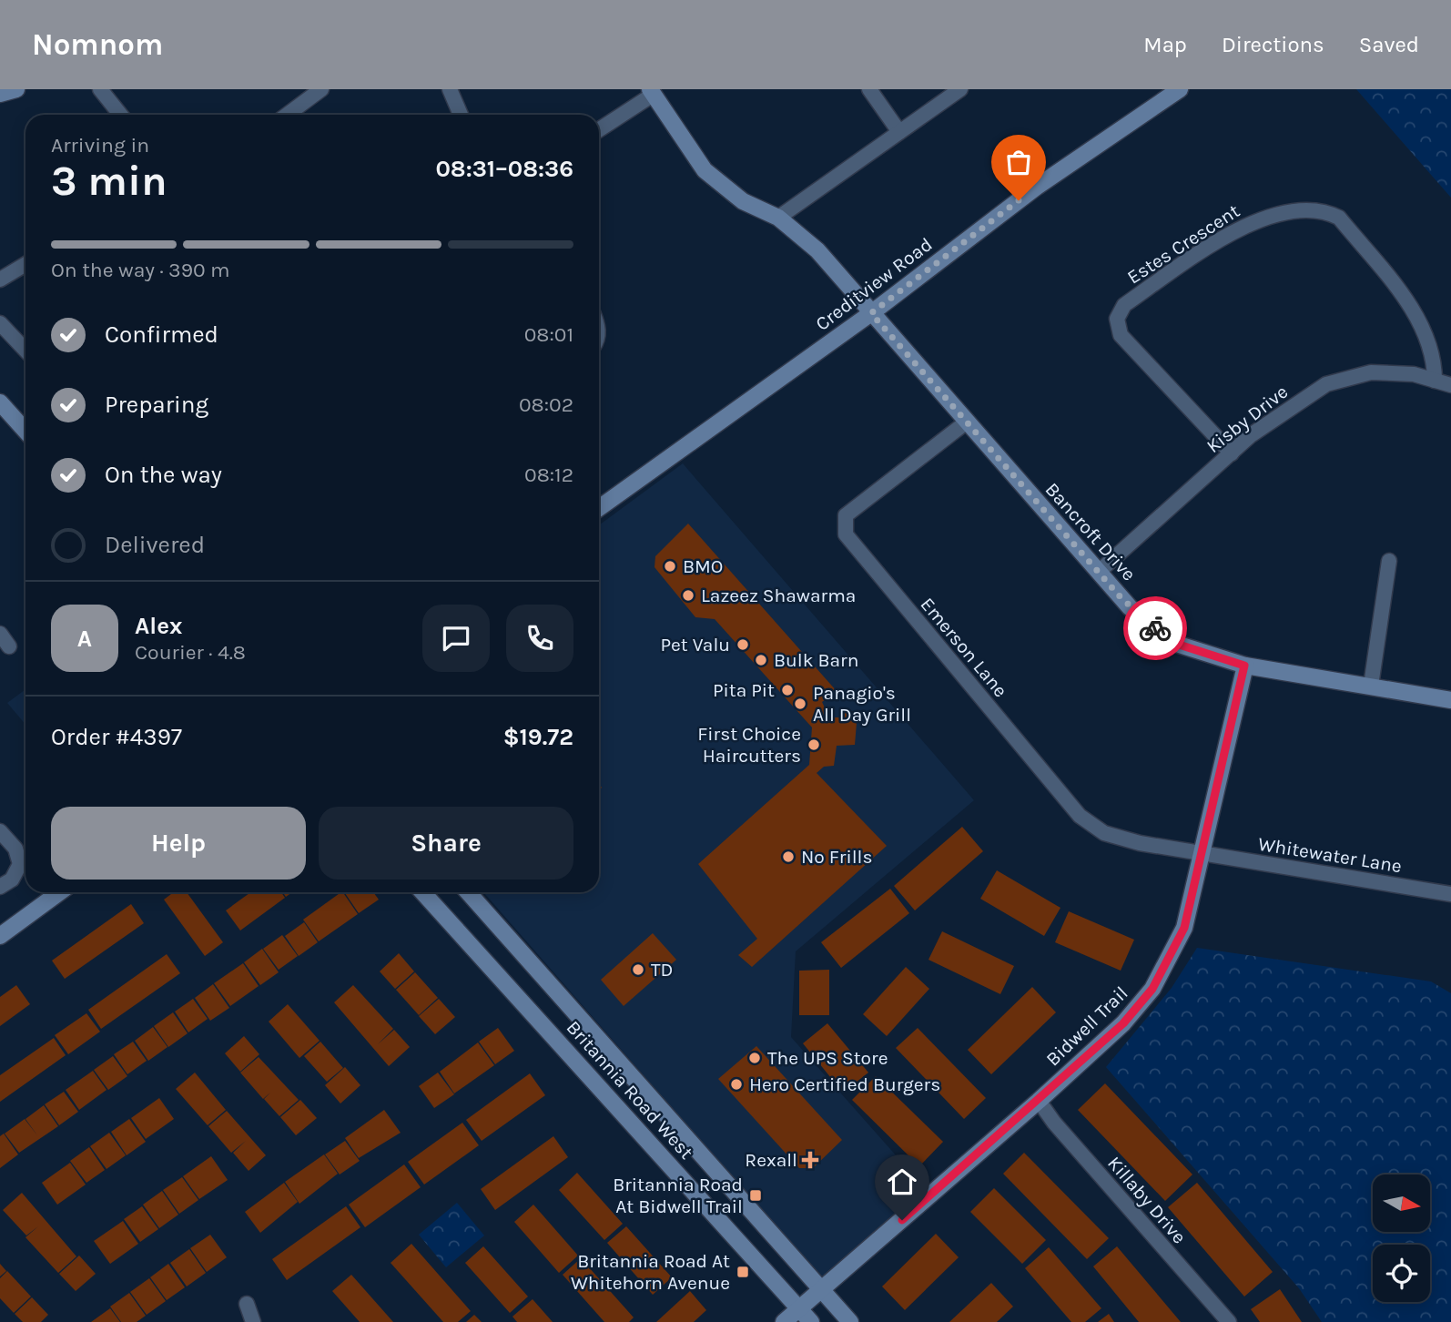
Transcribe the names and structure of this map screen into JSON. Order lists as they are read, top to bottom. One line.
{"streets":{"main road":["Creditview Road","Bancroft Drive","Bidwell Trail","Britannia Road West"],"street":["Estes Crescent","Kisby Drive","Emerson Lane","Whitewater Lane","Killaby Drive"]},"crossings":[["Estes Crescent","Kisby Drive"],["Creditview Road","Bancroft Drive"],["Kisby Drive","Bancroft Drive"],["Bancroft Drive","Emerson Lane"],["Bancroft Drive","Bidwell Trail"],["Emerson Lane","Whitewater Lane"],["Emerson Lane","Bidwell Trail"],["Whitewater Lane","Bidwell Trail"],["Bidwell Trail","Britannia Road West"],["Bidwell Trail","Killaby Drive"]],"places":{"other":["BMO","Lazeez Shawarma","Pet Valu","Bulk Barn","Pita Pit","Panagio's All Day Grill","First Choice Haircutters","No Frills","TD","The UPS Store","Hero Certified Burgers"],"health":["Rexall"],"transit":["Britannia Road At Bidwell Trail","Britannia Road At Whitehorn Avenue"]},"north":"right","page":{"header":"Nomnom","nav":["Map","Directions","Saved"],"heading":["3 min","Arriving in","08:31–08:36"],"panel":["Alex","Courier · 4.8","Order #4397","$19.72"],"bar":"On the way · 390 m","list":[["Confirmed","08:01"],["Preparing","08:02"],["On the way","08:12"],"Delivered"],"round":"A","buttons":["Help","Share"]}}
